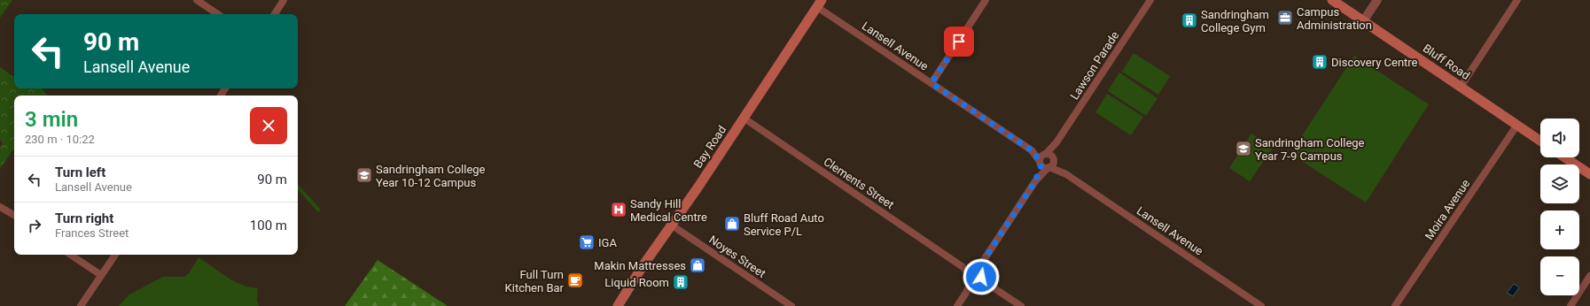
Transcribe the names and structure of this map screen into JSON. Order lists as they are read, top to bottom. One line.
{"streets":{"main road":["Bluff Road","Bay Road"],"street":["Lansell Avenue","Lawson Parade","Clements Street","Moira Avenue","Noyes Street"]},"crossings":[["Lansell Avenue","Lawson Parade"],["Lansell Avenue","Bay Road"],["Bluff Road","Moira Avenue"],["Lawson Parade","Clements Street"],["Bay Road","Clements Street"],["Bay Road","Noyes Street"]],"places":{"office":["Campus Administration"],"building":["Sandringham College Gym","Discovery Centre","Liquid Room"],"school or university":["Sandringham College Year 7-9 Campus","Sandringham College Year 10-12 Campus"],"hospital":["Sandy Hill Medical Centre"],"shop":["Bluff Road Auto Service P/L","Makin Mattresses"],"supermarket":["IGA"],"cafe":["Full Turn Kitchen Bar"]},"page":{"turn":["90 m","Lansell Avenue"],"heading":["3 min","230 m · 10:22"],"map_buttons":["+","−"],"list":[{"name":"Turn left","note":"Lansell Avenue","value":"90 m"},{"name":"Turn right","note":"Frances Street","value":"100 m"}]}}
